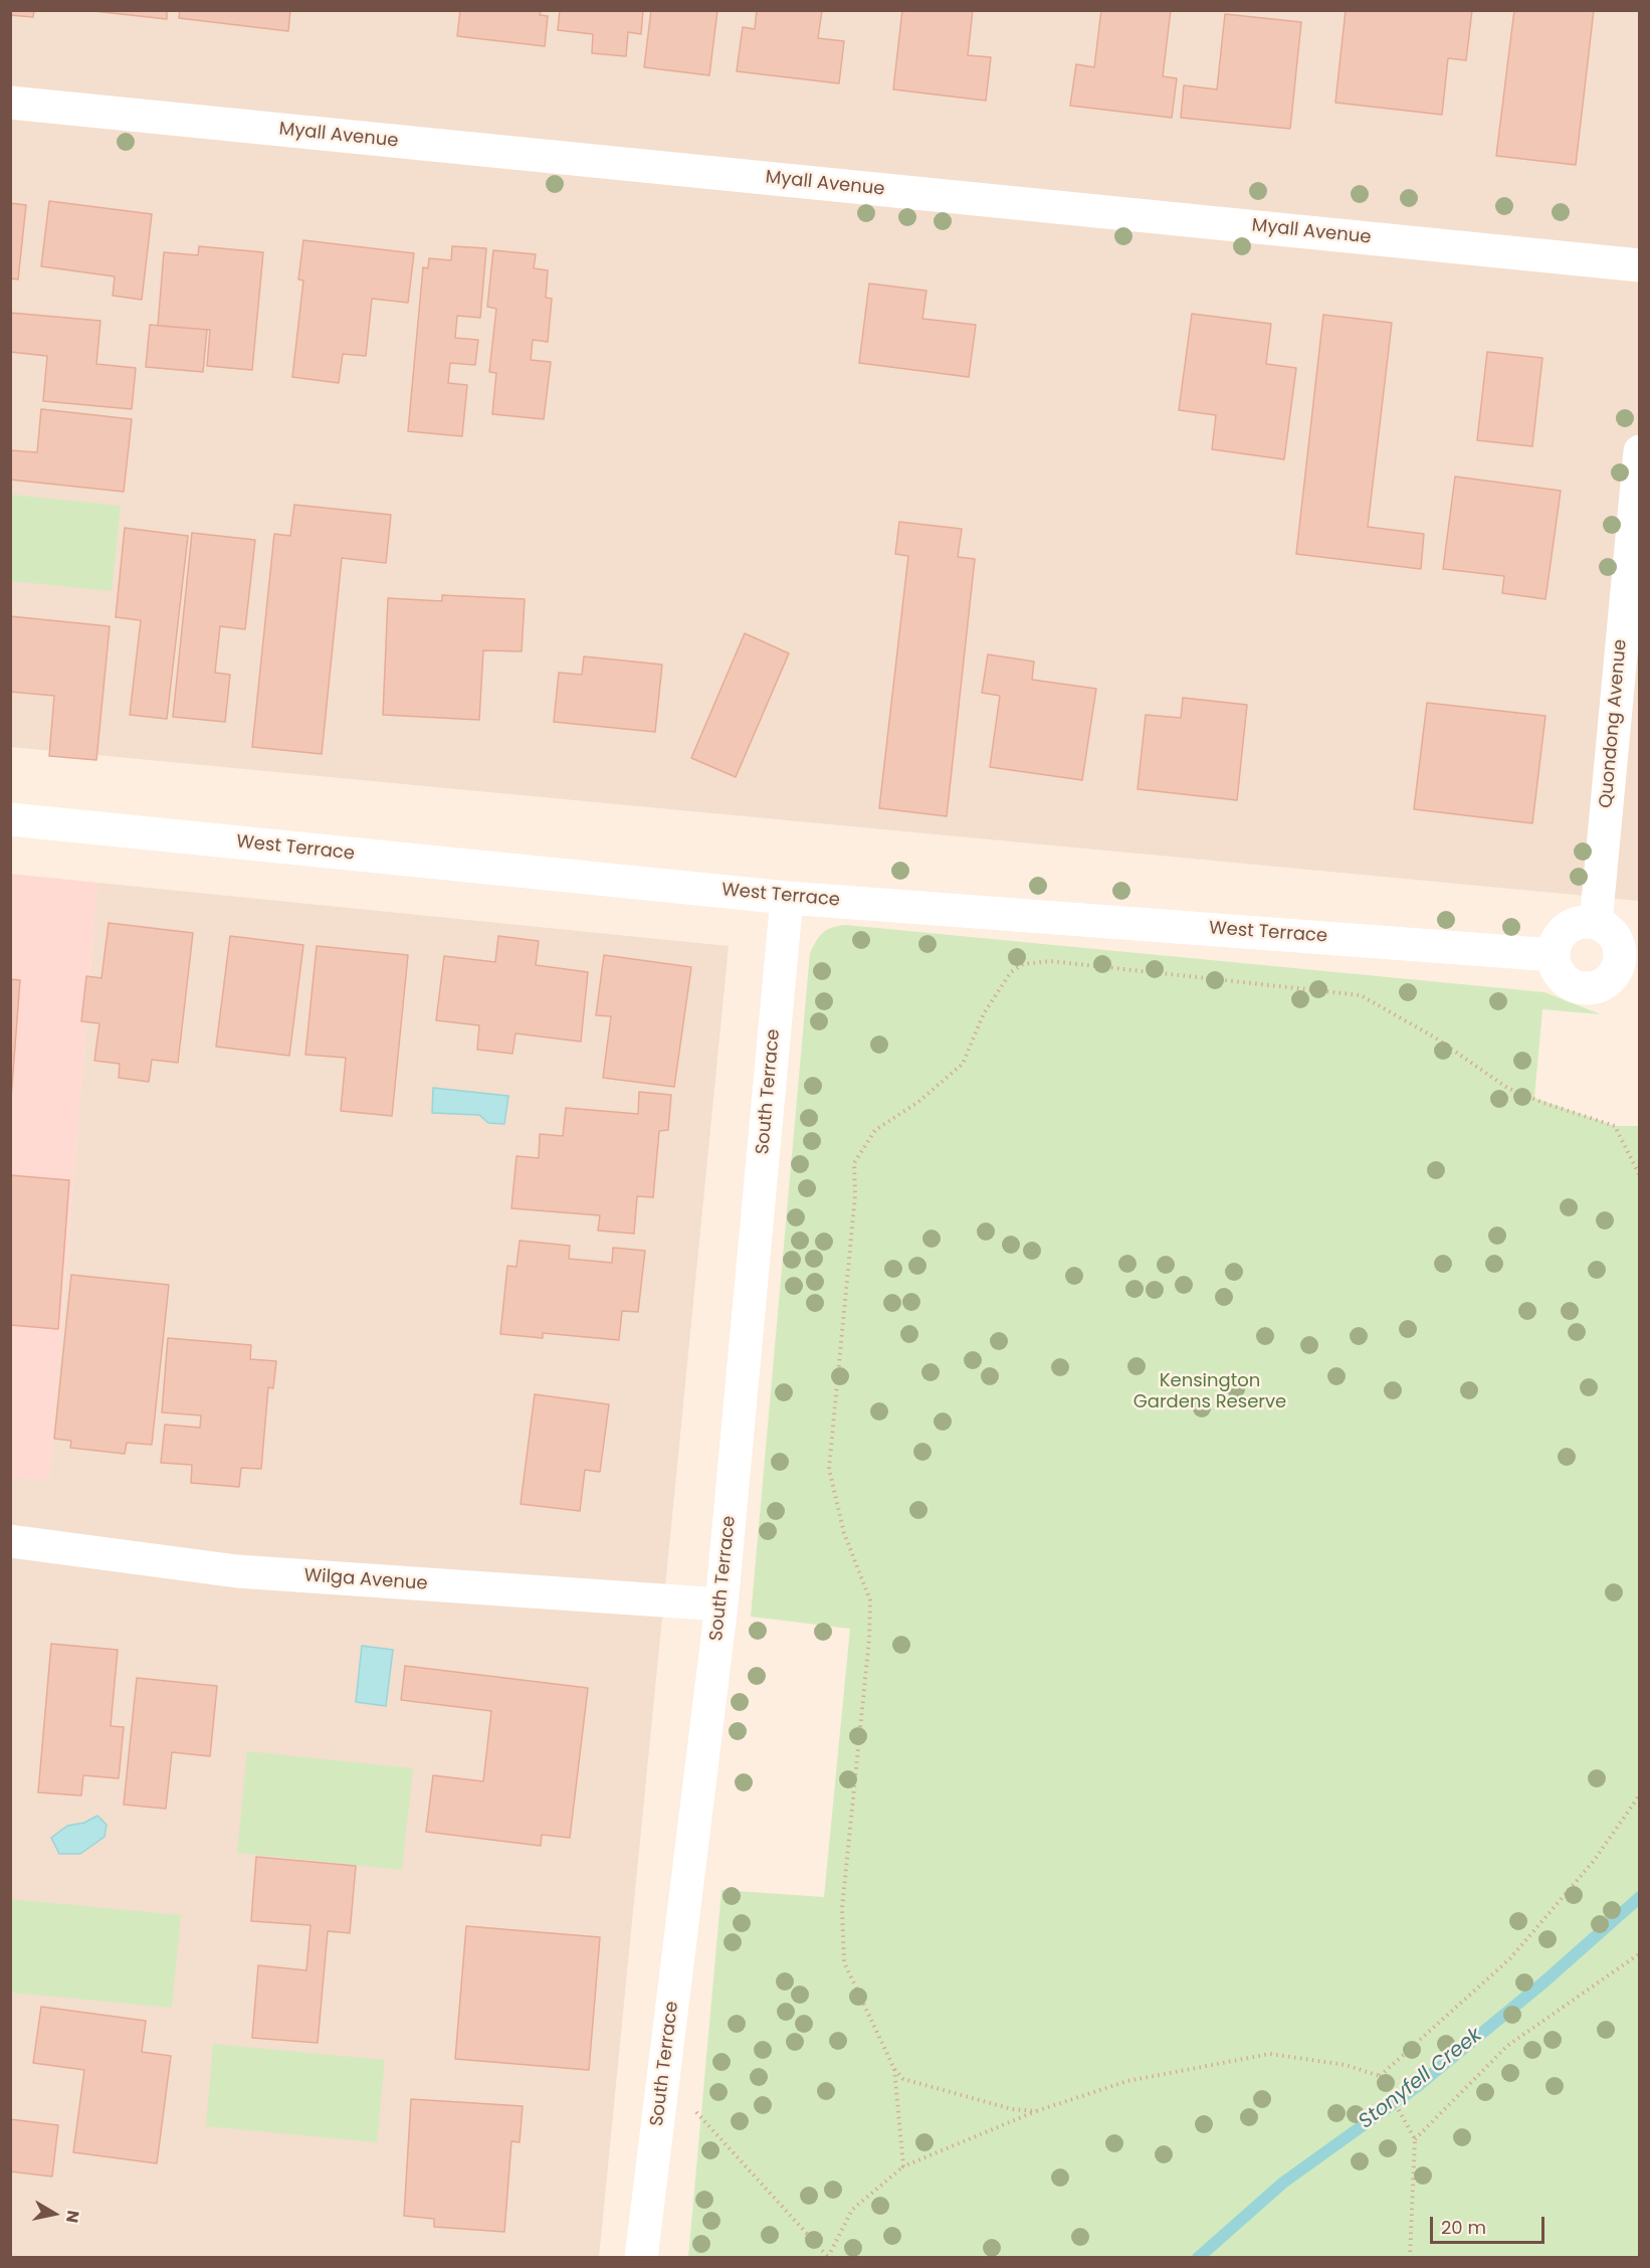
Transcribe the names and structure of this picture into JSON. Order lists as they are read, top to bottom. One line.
{"streets":{"street":["Myall Avenue","Quondong Avenue","West Terrace","South Terrace","Wilga Avenue"]},"crossings":[["Quondong Avenue","West Terrace"],["West Terrace","South Terrace"],["South Terrace","Wilga Avenue"]],"water":["Stonyfell Creek"],"parks":["Kensington Gardens Reserve"],"scale_bar":"20 m","north":"right"}
